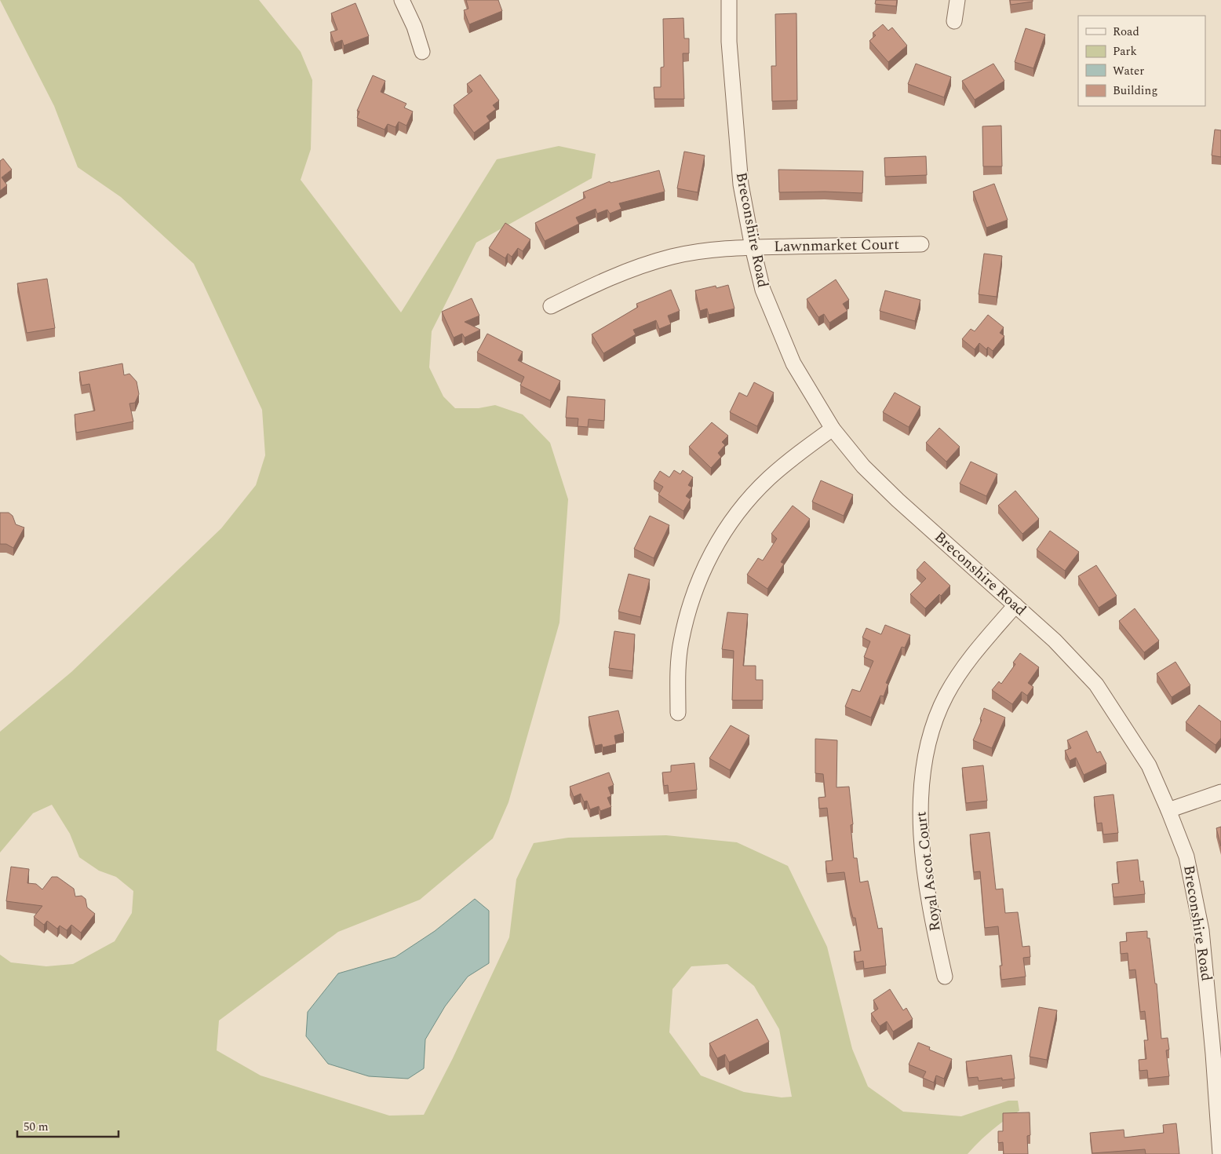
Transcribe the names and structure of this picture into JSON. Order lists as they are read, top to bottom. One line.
{"streets":{"street":["Breconshire Road","Lawnmarket Court","Royal Ascot Court"]},"crossings":[["Breconshire Road","Lawnmarket Court"],["Breconshire Road","Royal Ascot Court"]],"legend":["Road","Park","Water","Building"],"scale_bar":"50 m"}
